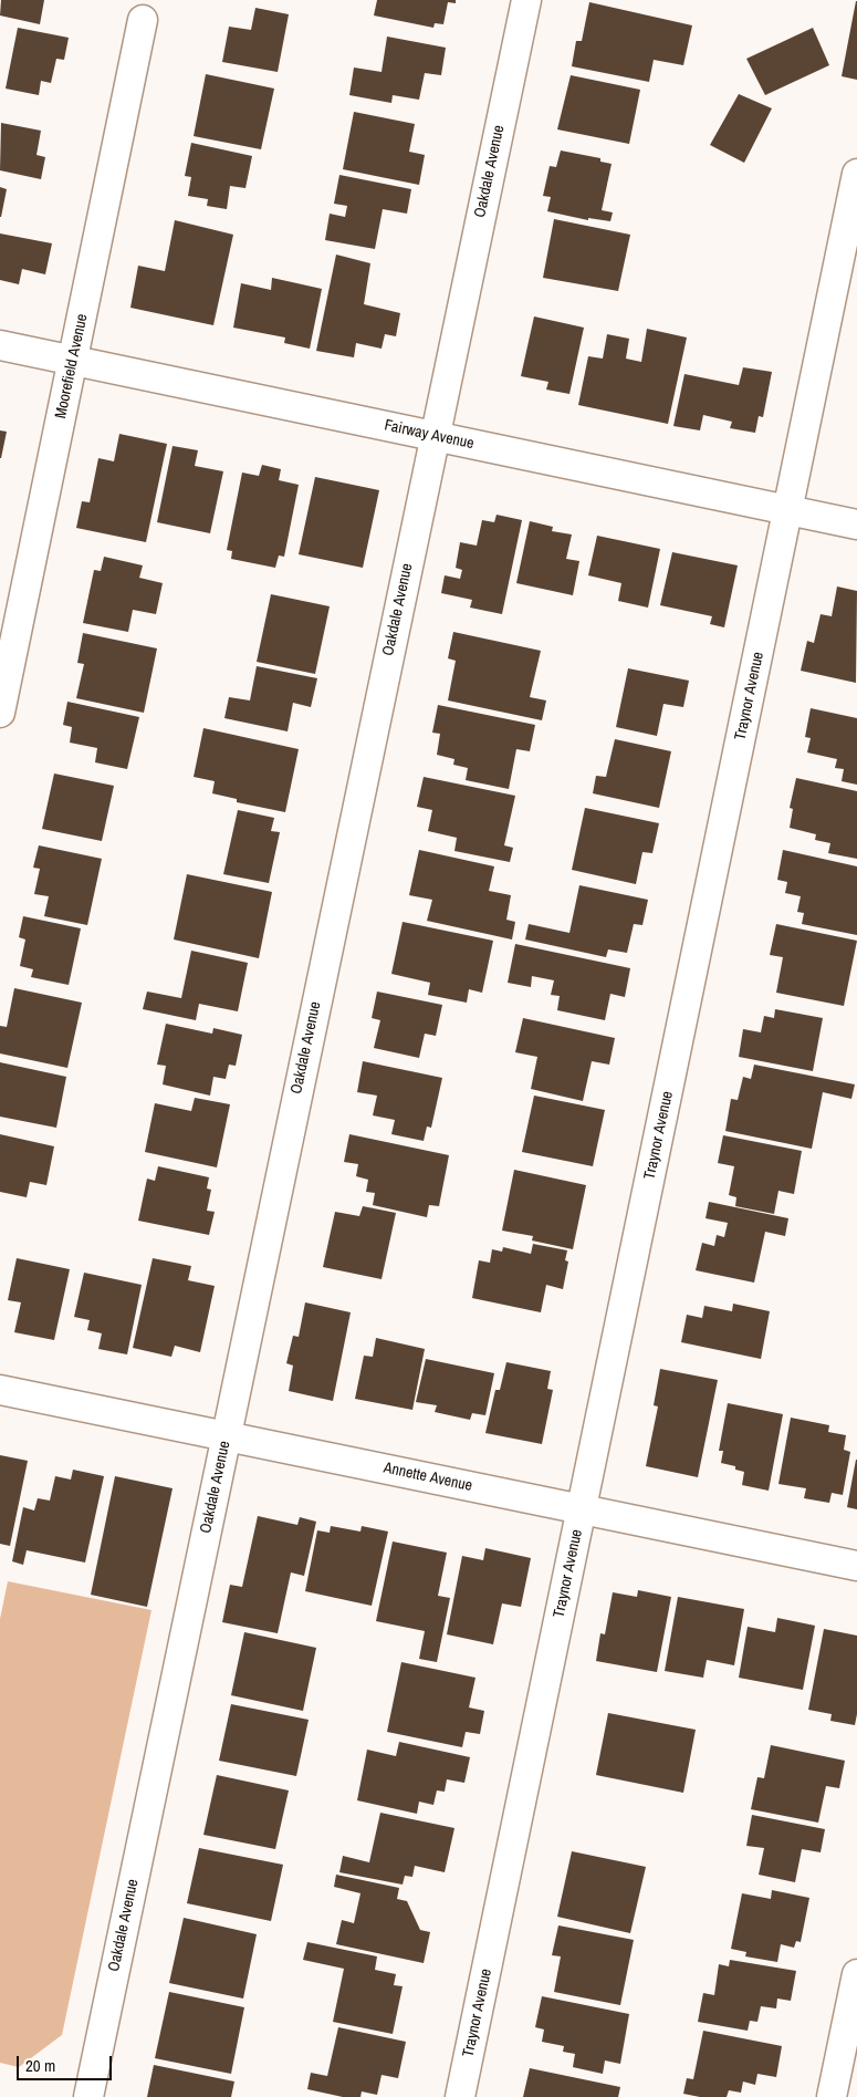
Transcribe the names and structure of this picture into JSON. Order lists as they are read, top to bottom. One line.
{"streets":{"street":["Oakdale Avenue","Moorefield Avenue","Fairway Avenue","Traynor Avenue","Annette Avenue"]},"crossings":[["Oakdale Avenue","Fairway Avenue"],["Oakdale Avenue","Annette Avenue"],["Moorefield Avenue","Fairway Avenue"],["Fairway Avenue","Traynor Avenue"],["Traynor Avenue","Annette Avenue"]],"scale_bar":"20 m"}
